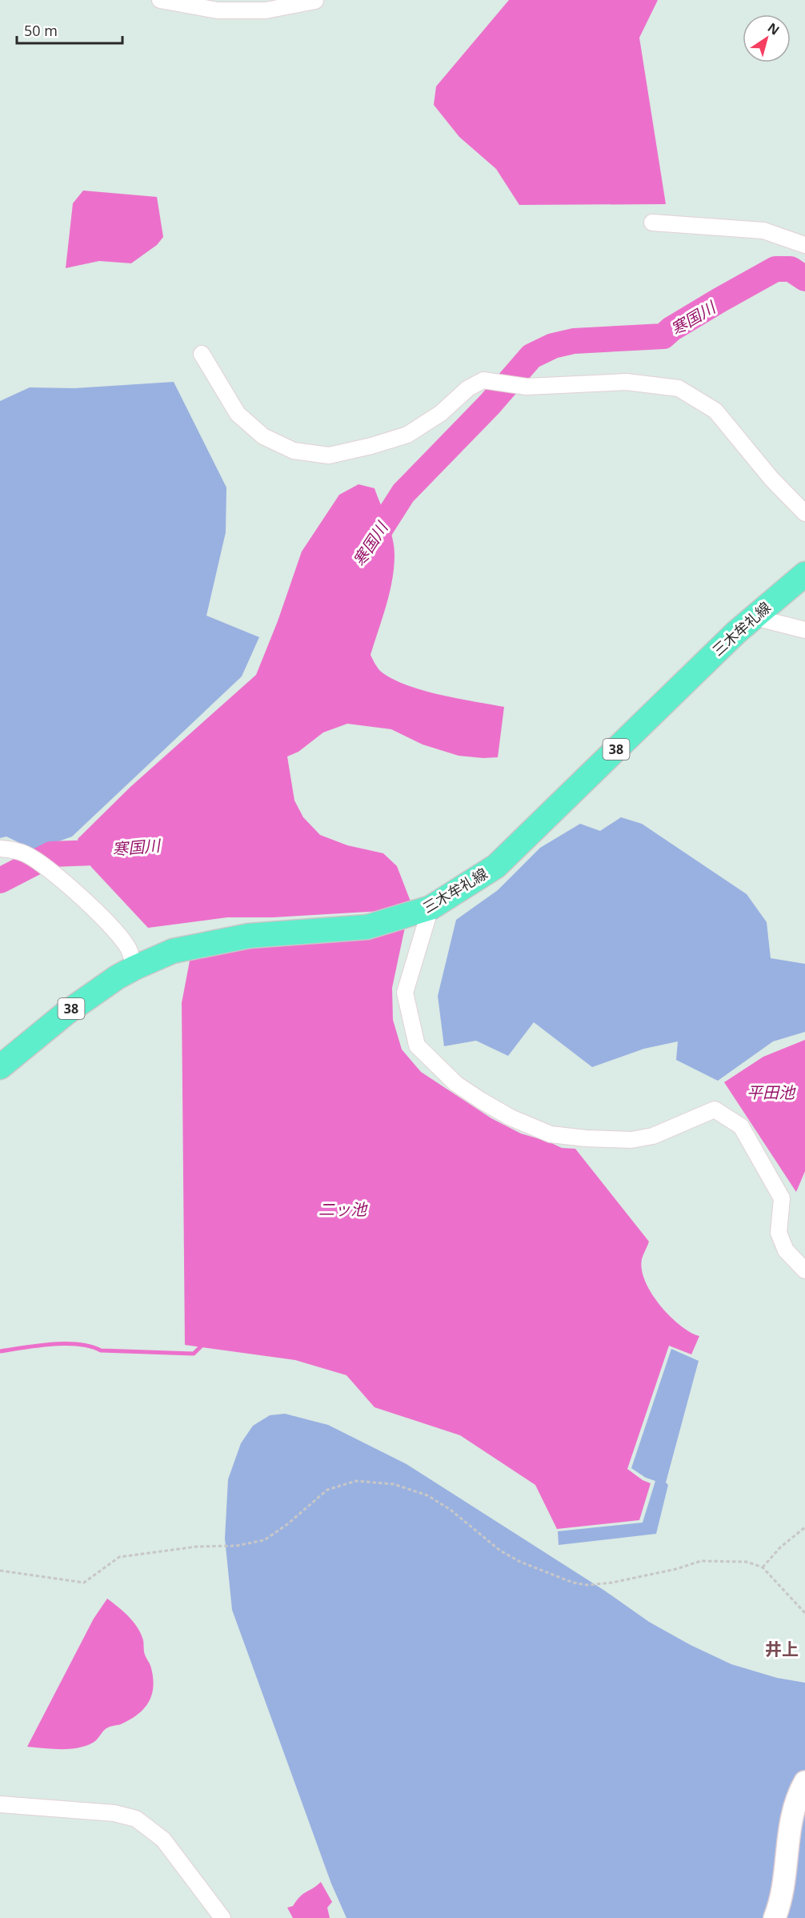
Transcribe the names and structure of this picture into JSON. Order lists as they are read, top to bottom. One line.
{"streets":{"main road":["三木牟礼線","38"]},"districts":["井上"],"water":["寒国川","平田池","二ッ池"],"scale_bar":"50 m","north":"top right"}
